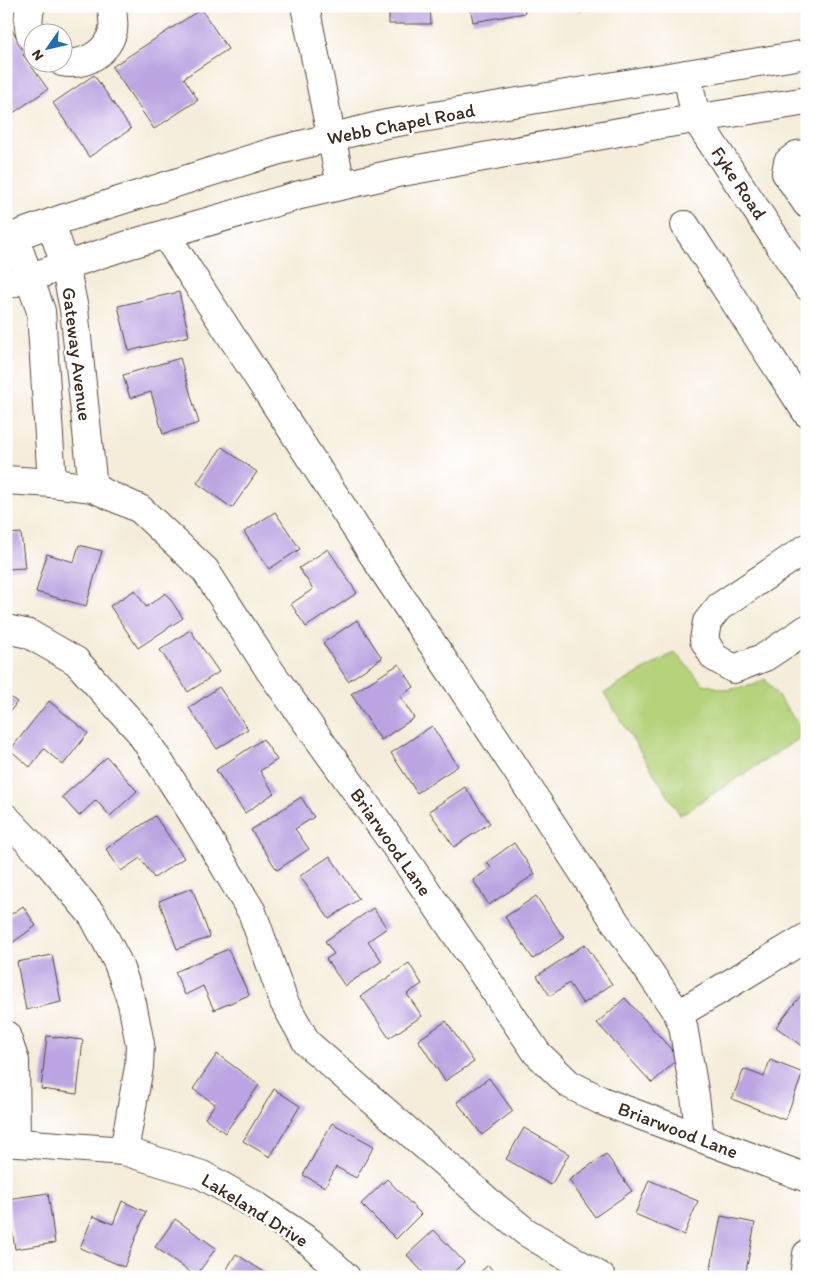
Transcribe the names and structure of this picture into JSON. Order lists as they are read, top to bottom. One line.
{"streets":{"street":["Webb Chapel Road","Fyke Road","Gateway Avenue","Briarwood Lane","Lakeland Drive"]},"crossings":[["Webb Chapel Road","Fyke Road"],["Webb Chapel Road","Gateway Avenue"],["Gateway Avenue","Briarwood Lane"]],"north":"bottom left"}
